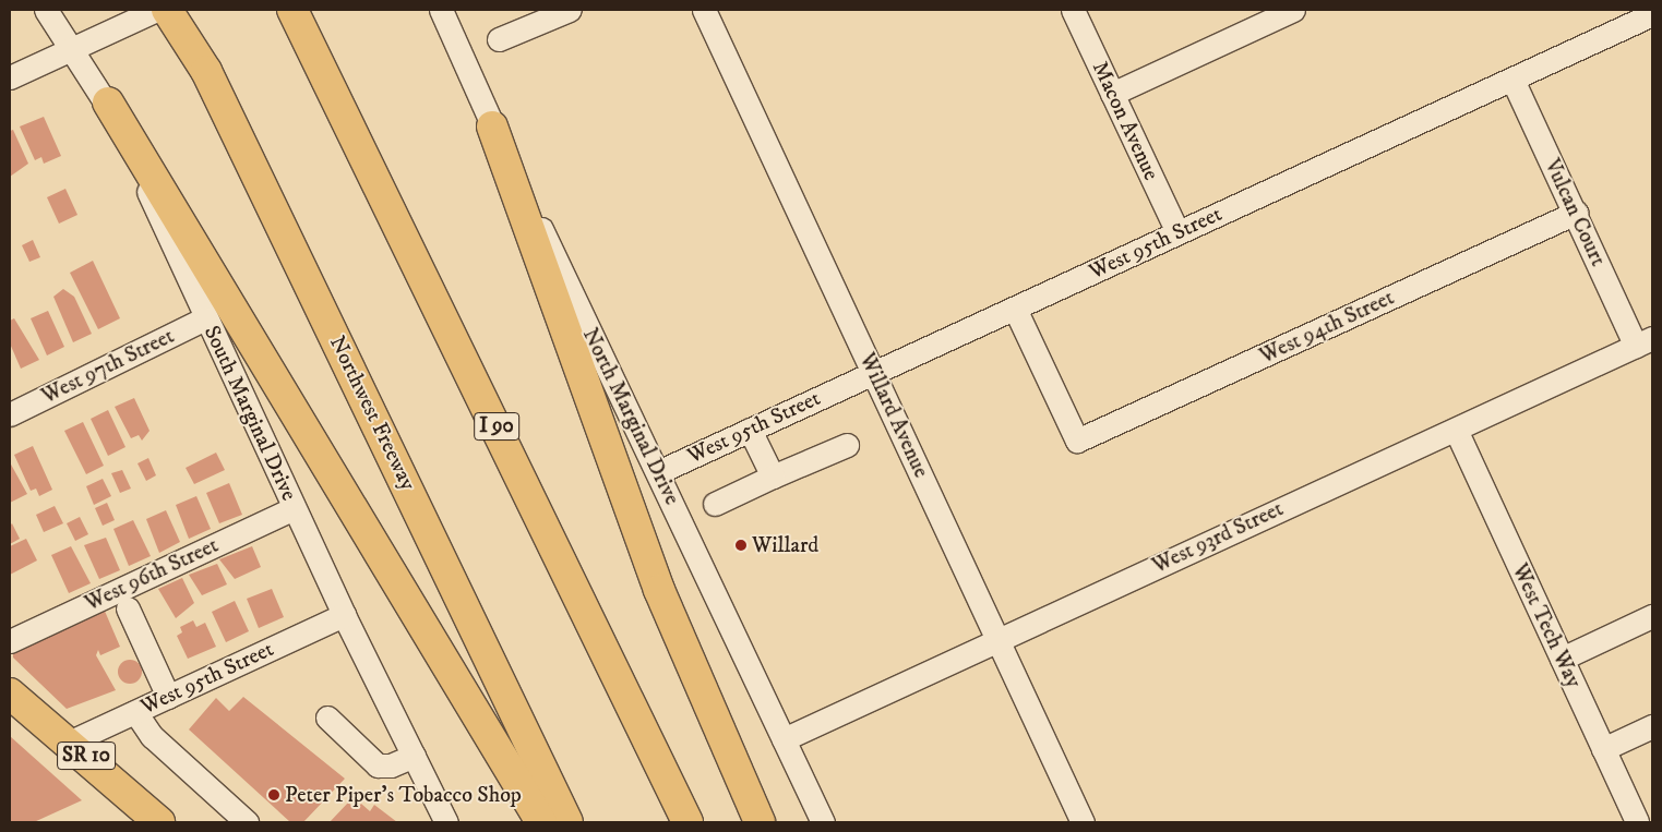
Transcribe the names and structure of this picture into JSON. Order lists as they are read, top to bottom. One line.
{"streets":{"main road":["Northwest Freeway","I 90","SR 10"],"street":["Macon Avenue","Vulcan Court","West 95th Street","West 94th Street","West 97th Street","South Marginal Drive","Willard Avenue","North Marginal Drive","West 93rd Street","West 96th Street","West Tech Way"]},"crossings":[["Macon Avenue","West 95th Street"],["Vulcan Court","West 95th Street"],["Vulcan Court","West 94th Street"],["Vulcan Court","West 93rd Street"],["West 95th Street","West 94th Street"],["West 95th Street","South Marginal Drive"],["West 95th Street","Willard Avenue"],["West 95th Street","North Marginal Drive"],["West 95th Street","SR 10"],["West 97th Street","South Marginal Drive"],["South Marginal Drive","West 96th Street"],["Willard Avenue","West 93rd Street"],["North Marginal Drive","West 93rd Street"],["West 93rd Street","West Tech Way"]],"places":["Willard","Peter Piper's Tobacco Shop"]}
